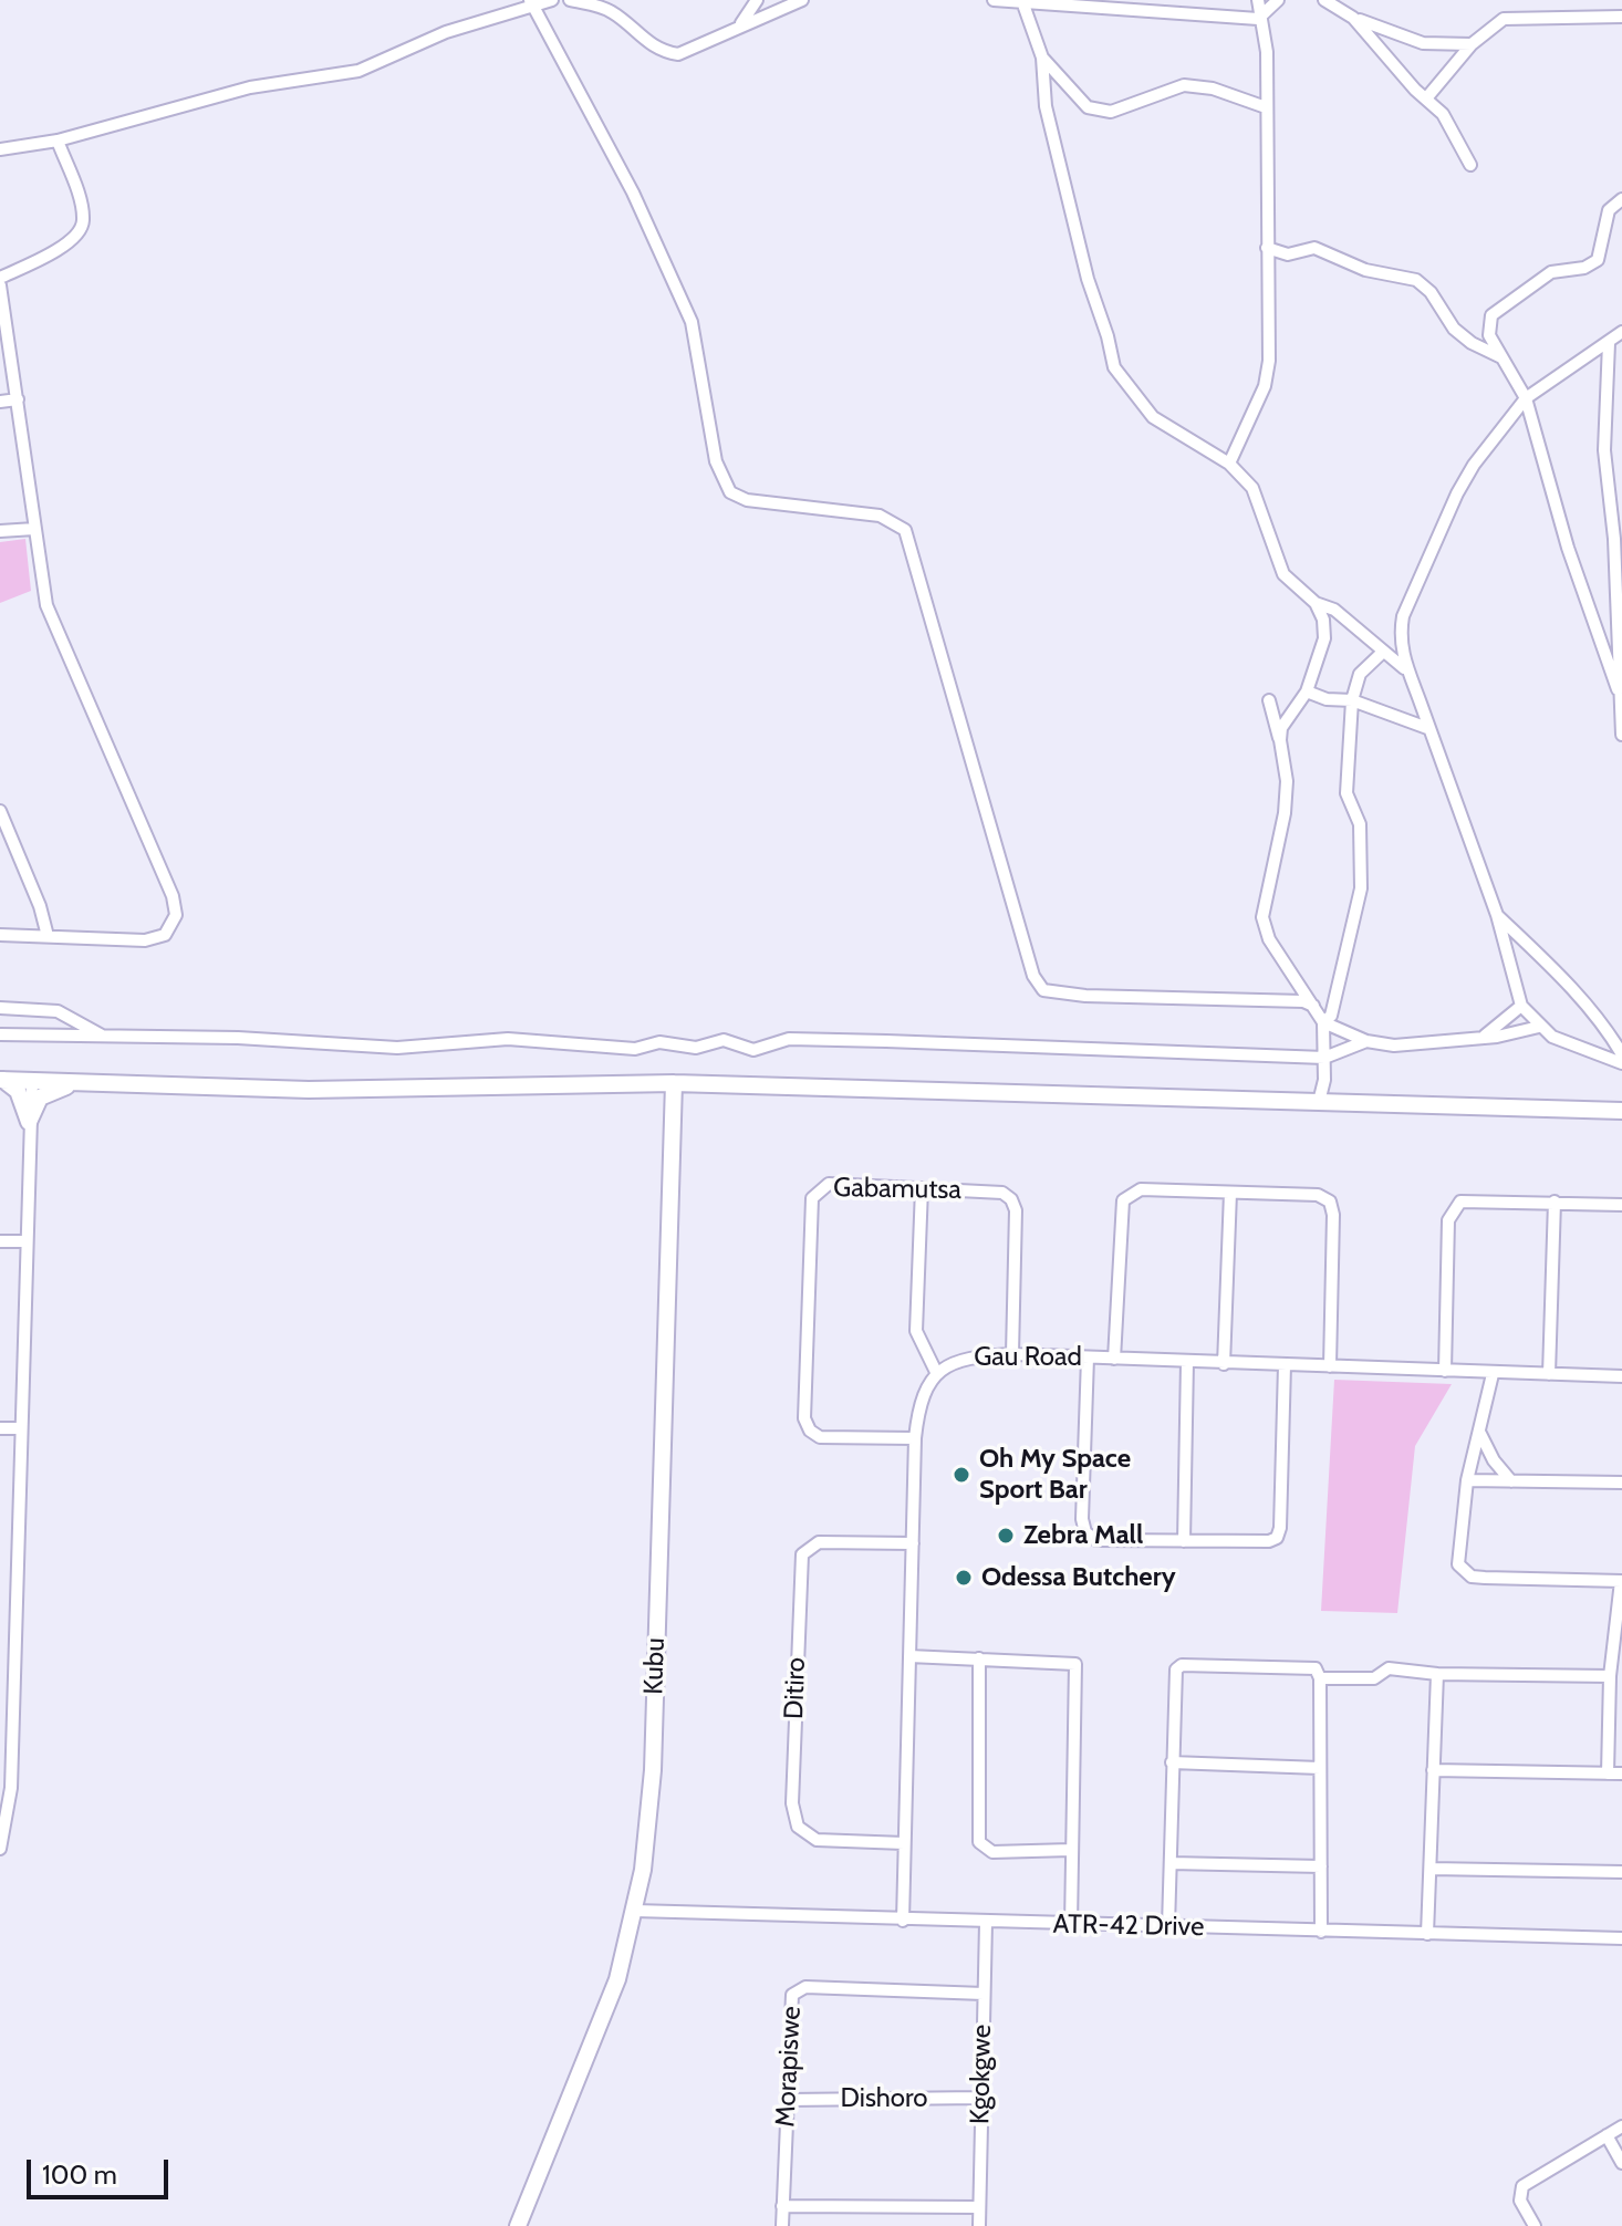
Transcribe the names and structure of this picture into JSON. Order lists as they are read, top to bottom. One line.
{"streets":{"main road":["Kubu"],"street":["Gabamutsa","Gau Road","Ditiro","ATR-42 Drive","Morapiswe","Kgokgwe","Dishoro"]},"crossings":[["Gabamutsa","Gau Road"],["Gau Road","Ditiro"],["Gau Road","ATR-42 Drive"],["Kubu","ATR-42 Drive"],["ATR-42 Drive","Kgokgwe"],["Morapiswe","Kgokgwe"],["Morapiswe","Dishoro"],["Kgokgwe","Dishoro"]],"places":["Oh My Space Sport Bar","Zebra Mall","Odessa Butchery"],"scale_bar":"100 m"}
